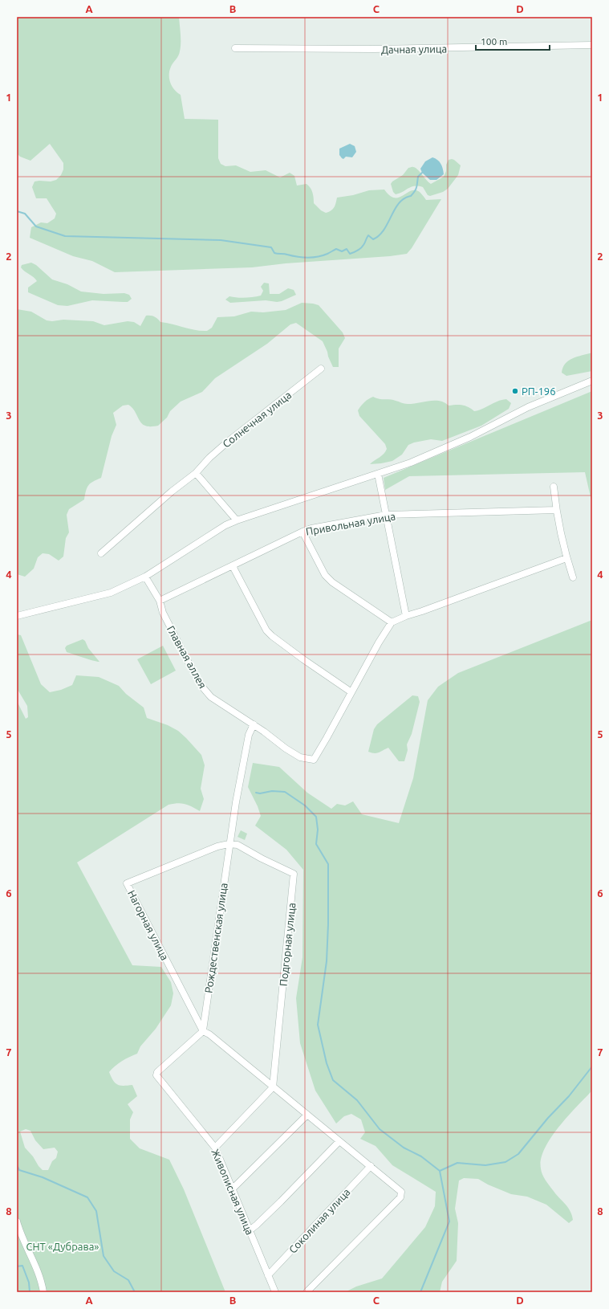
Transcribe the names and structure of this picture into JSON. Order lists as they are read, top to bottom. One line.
{"streets":{"street":["Дачная улица","Солнечная улица","Привольная улица","Главная аллея","Нагорная улица","Рождественская улица","Подгорная улица","Живописная улица","Соколиная улица"]},"crossings":[["Привольная улица","Главная аллея"],["Главная аллея","Рождественская улица"],["Нагорная улица","Рождественская улица"],["Нагорная улица","Подгорная улица"],["Нагорная улица","Живописная улица"],["Рождественская улица","Подгорная улица"],["Рождественская улица","Живописная улица"],["Живописная улица","Соколиная улица"]],"parks":["СНТ «Дубрава»"],"places":["РП-196"],"scale_bar":"100 m","grid":{"columns":["A","B","C","D"],"rows":["1","2","3","4","5","6","7","8"]}}
